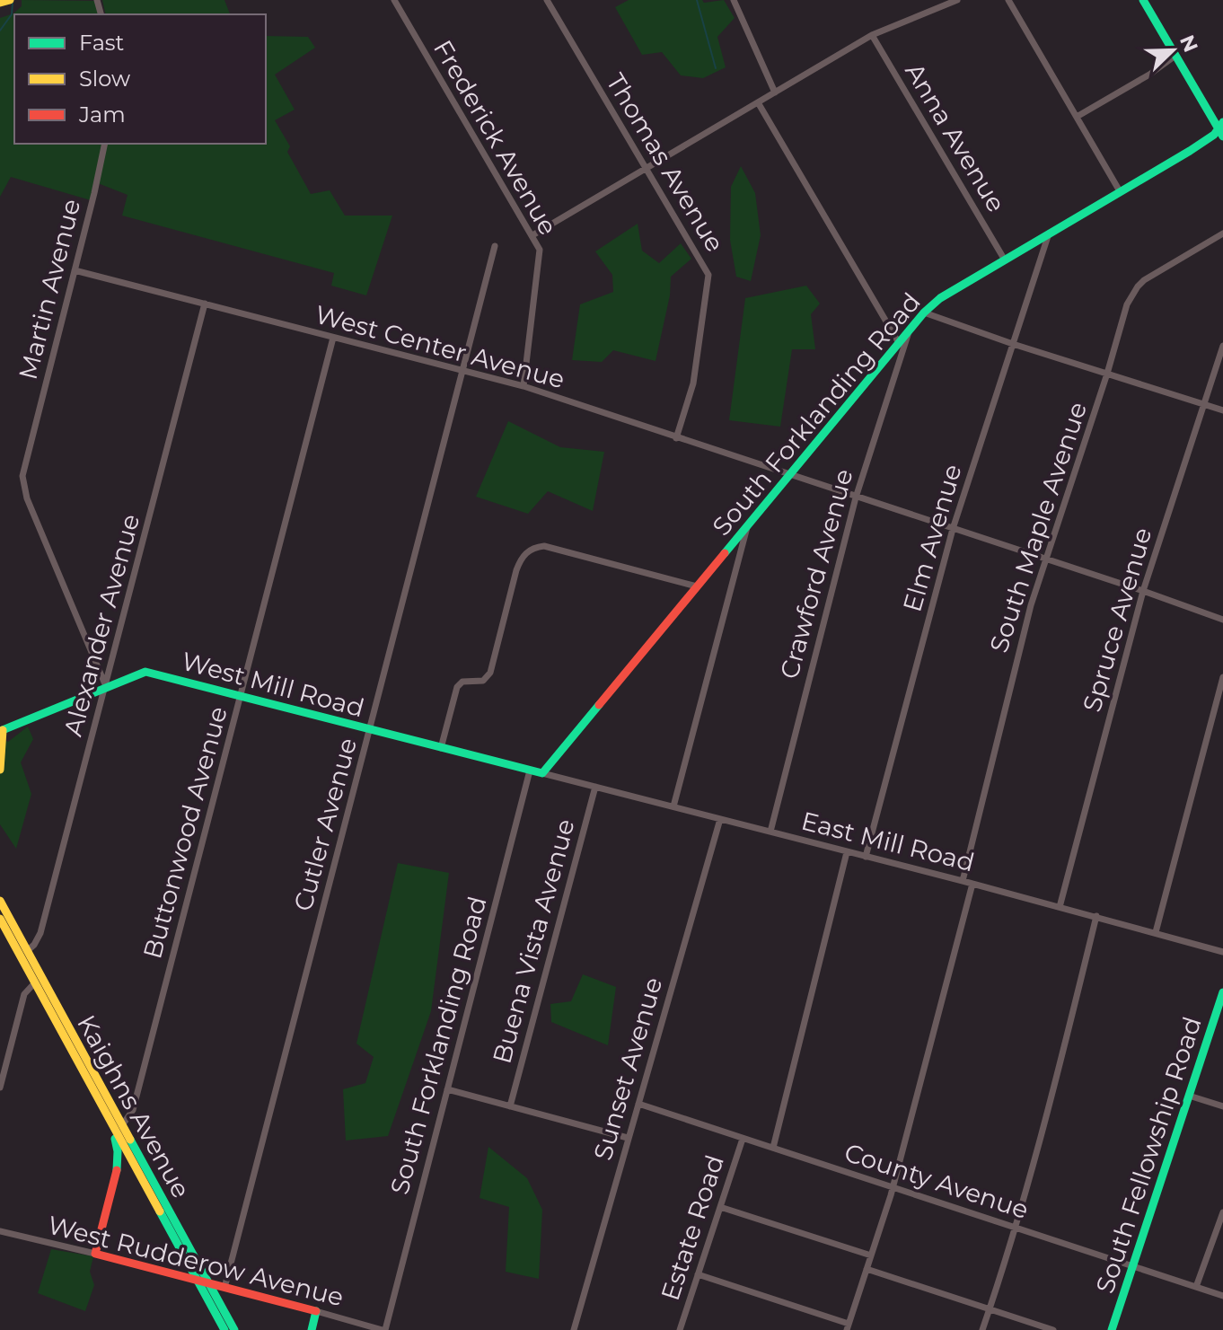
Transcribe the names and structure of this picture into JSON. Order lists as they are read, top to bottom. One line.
{"streets":{"main road":["South Forklanding Road","West Mill Road","Kaighns Avenue","South Fellowship Road","West Rudderow Avenue"],"street":["Frederick Avenue","Anna Avenue","Thomas Avenue","Martin Avenue","West Center Avenue","South Maple Avenue","Elm Avenue","Crawford Avenue","Spruce Avenue","Alexander Avenue","Cutler Avenue","Buttonwood Avenue","East Mill Road","Buena Vista Avenue","Sunset Avenue","County Avenue","Estate Road"]},"crossings":[["Frederick Avenue","West Center Avenue"],["Anna Avenue","South Forklanding Road"],["Thomas Avenue","West Center Avenue"],["Martin Avenue","West Center Avenue"],["Martin Avenue","Alexander Avenue"],["Martin Avenue","West Mill Road"],["West Center Avenue","South Forklanding Road"],["West Center Avenue","South Maple Avenue"],["West Center Avenue","Elm Avenue"],["West Center Avenue","Crawford Avenue"],["West Center Avenue","Spruce Avenue"],["West Center Avenue","Alexander Avenue"],["West Center Avenue","Cutler Avenue"],["West Center Avenue","Buttonwood Avenue"],["South Forklanding Road","Elm Avenue"],["South Forklanding Road","Crawford Avenue"],["South Forklanding Road","West Mill Road"],["South Forklanding Road","East Mill Road"],["South Forklanding Road","West Rudderow Avenue"],["South Maple Avenue","East Mill Road"],["Elm Avenue","East Mill Road"],["Crawford Avenue","East Mill Road"],["Spruce Avenue","East Mill Road"],["Alexander Avenue","West Mill Road"],["Alexander Avenue","Kaighns Avenue"],["West Mill Road","Cutler Avenue"],["West Mill Road","Buttonwood Avenue"],["West Mill Road","East Mill Road"],["Cutler Avenue","West Rudderow Avenue"],["Buttonwood Avenue","Kaighns Avenue"],["East Mill Road","Buena Vista Avenue"],["East Mill Road","Sunset Avenue"],["Sunset Avenue","County Avenue"],["Kaighns Avenue","West Rudderow Avenue"],["South Fellowship Road","County Avenue"],["County Avenue","Estate Road"]],"legend":["Fast","Slow","Jam"],"north":"top right"}
